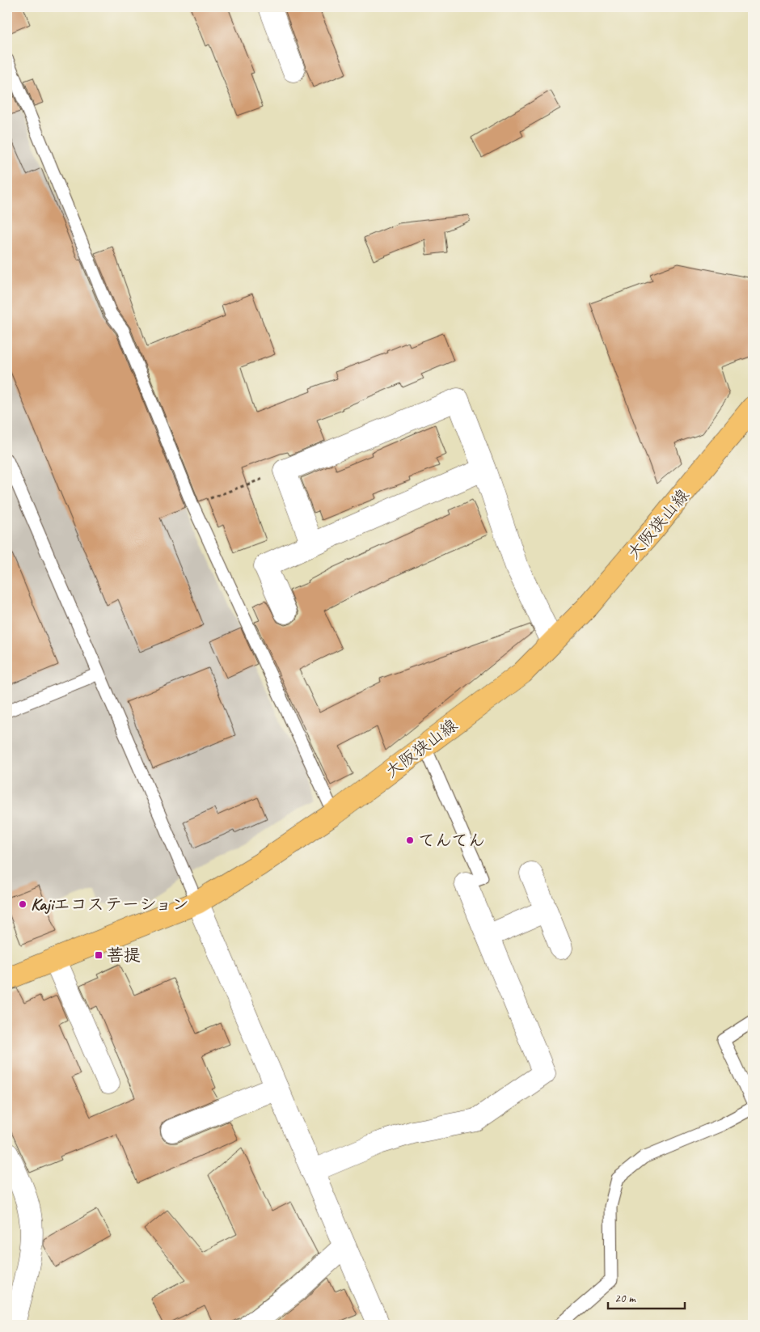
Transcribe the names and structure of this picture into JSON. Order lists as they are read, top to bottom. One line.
{"streets":{"main road":["大阪狭山線"]},"places":{"other":["てんてん","Kajiエコステーション"],"transit":["菩提"]},"scale_bar":"20 m"}
